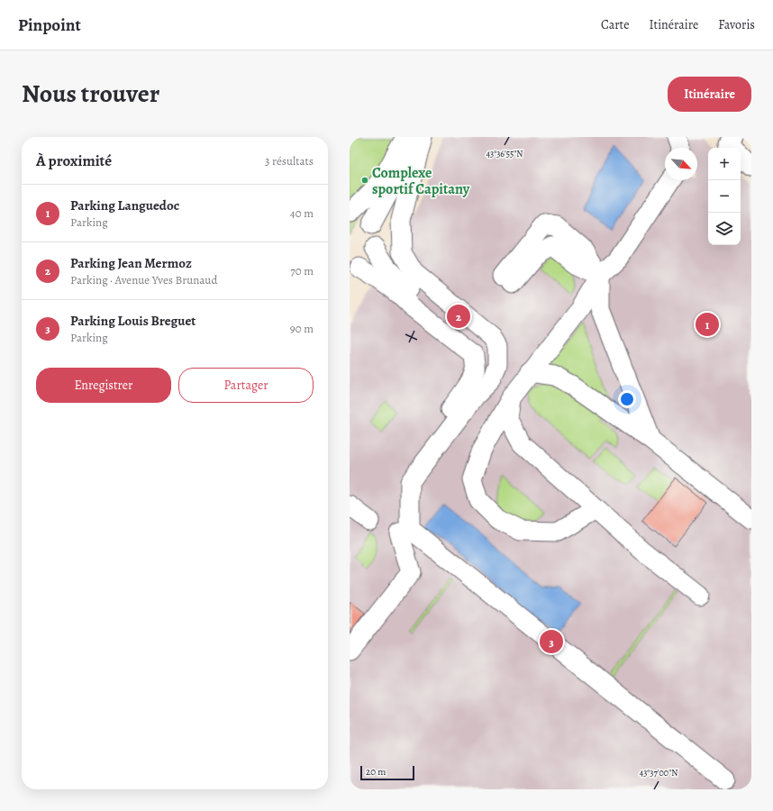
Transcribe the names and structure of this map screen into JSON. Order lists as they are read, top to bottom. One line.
{"places":["Complexe sportif Capitany"],"scale_bar":"20 m","north":"bottom right","page":{"header":"Pinpoint","nav":["Carte","Itinéraire","Favoris"],"title":"Nous trouver","buttons":["Itinéraire",["Enregistrer","Partager"]],"heading":["À proximité","3 résultats"],"map_buttons":["+","−"],"list":[{"mark":"1","name":"Parking Languedoc","note":"Parking","value":"40 m"},{"mark":"2","name":"Parking Jean Mermoz","note":"Parking · Avenue Yves Brunaud","value":"70 m"},{"mark":"3","name":"Parking Louis Breguet","note":"Parking","value":"90 m"}],"pins":["2","1","3"],"scale":"20 m"},"coordinates":["43°36'55\"N","43°37'00\"N"]}
